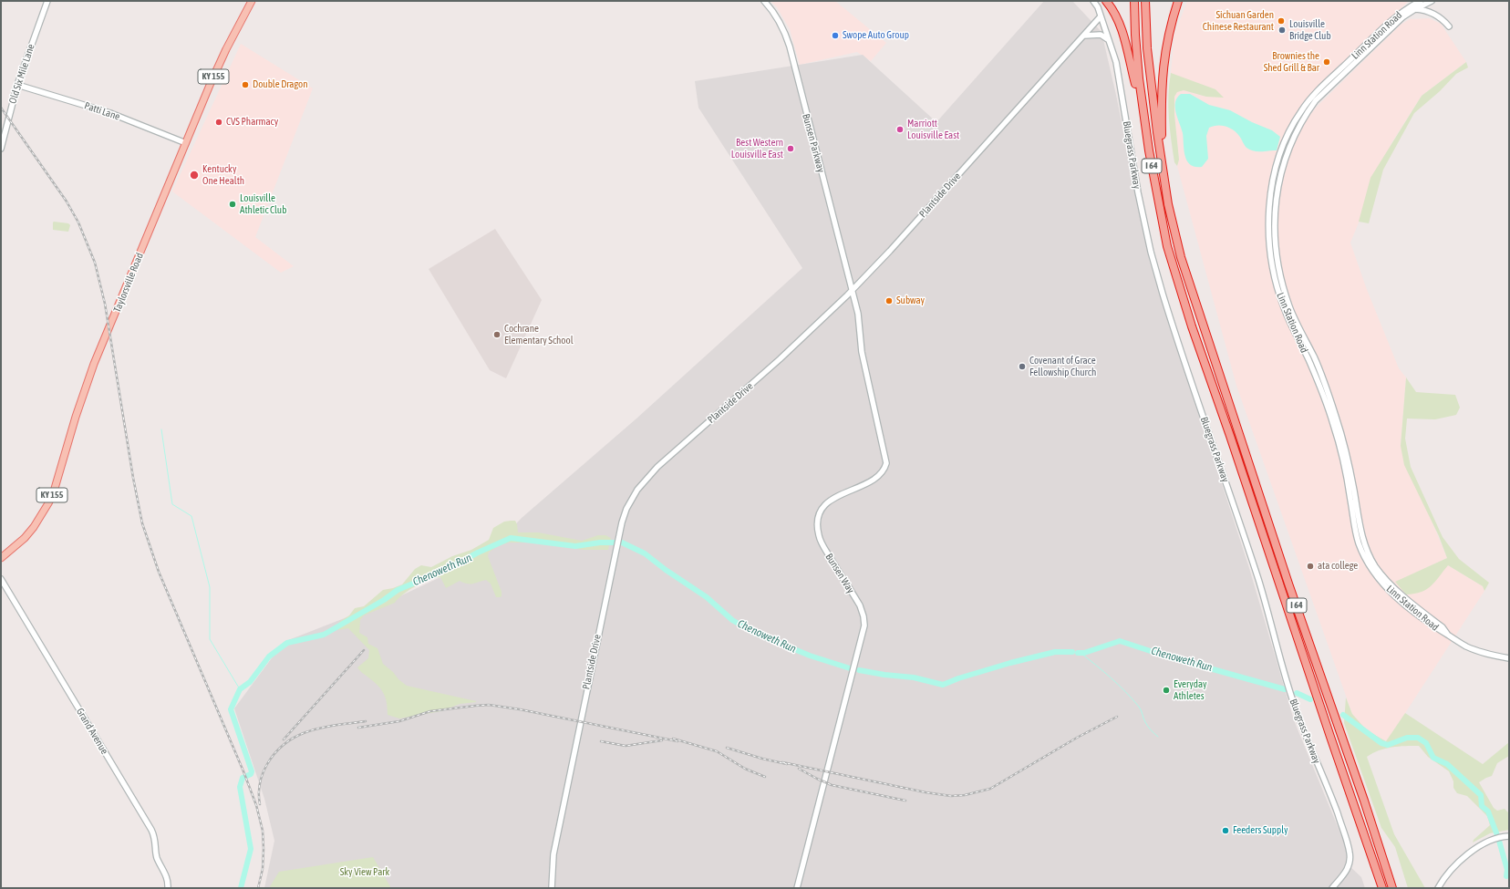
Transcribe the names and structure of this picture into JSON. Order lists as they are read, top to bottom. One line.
{"streets":{"highway":["I 64"],"main road":["KY 155","Taylorsville Road"],"street":["Linn Station Road","Old Six Mile Lane","Patti Lane","Bunsen Parkway","Bluegrass Parkway","Plantside Drive","Bunsen Way","Grand Avenue"]},"crossings":[["Old Six Mile Lane","Patti Lane"],["Patti Lane","Taylorsville Road"],["Bunsen Parkway","Plantside Drive"],["Bunsen Parkway","Bunsen Way"],["Bluegrass Parkway","Plantside Drive"],["Plantside Drive","Bunsen Way"]],"water":["Chenoweth Run"],"parks":["Sky View Park"],"places":["Sichuan Garden Chinese Restaurant","Louisville Bridge Club","Swope Auto Group","Brownies the Shed Grill & Bar","Double Dragon","CVS Pharmacy","Marriott Louisville East","Best Western Louisville East","Kentucky One Health","Louisville Athletic Club","Subway","Cochrane Elementary School","Covenant of Grace Fellowship Church","ata college","Everyday Athletes","Feeders Supply"]}
